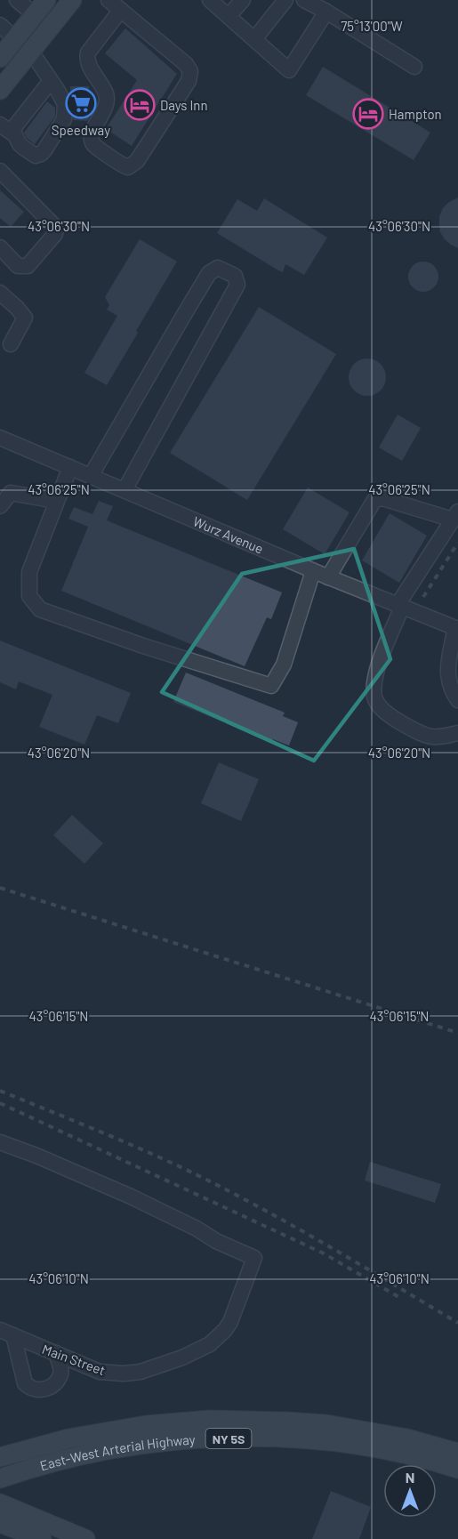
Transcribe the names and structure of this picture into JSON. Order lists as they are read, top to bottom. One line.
{"streets":{"main road":["NY 5S","East-West Arterial Highway"],"street":["Wurz Avenue","Main Street"]},"places":{"supermarket":["Speedway"],"hotel":["Days Inn","Hampton"]},"north":"top","coordinates":["75°13'00\"W","43°06'30\"N","43°06'25\"N","43°06'20\"N","43°06'15\"N","43°06'10\"N"]}
